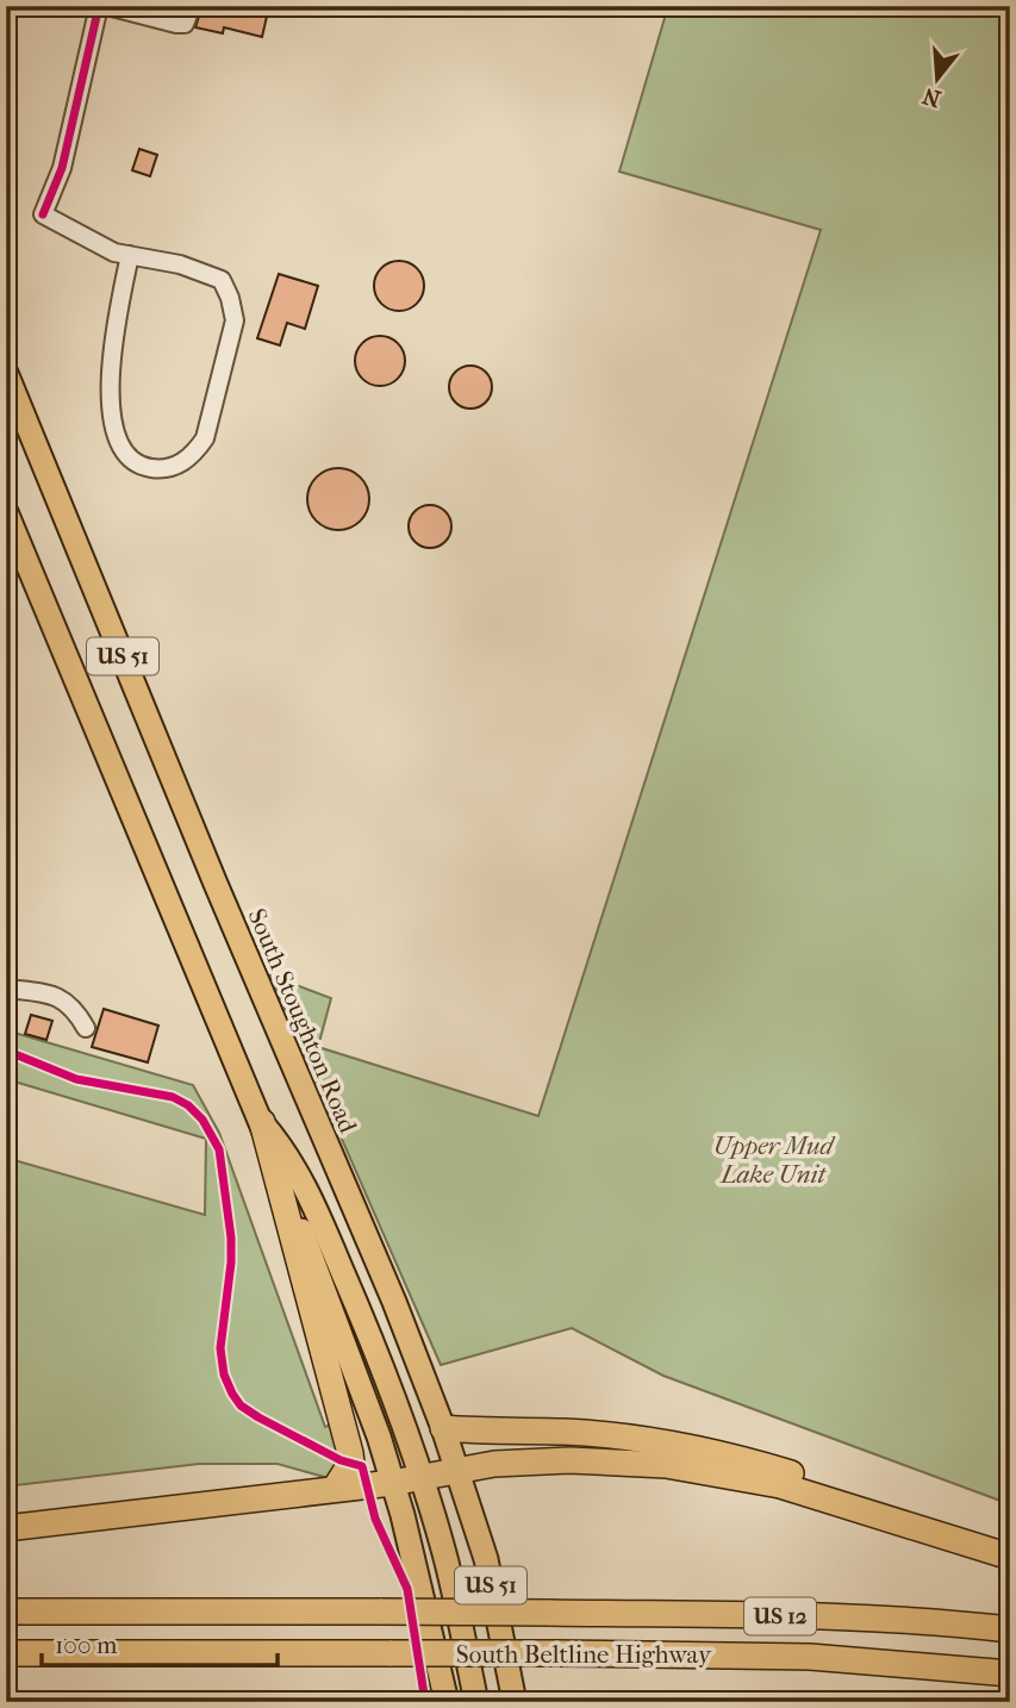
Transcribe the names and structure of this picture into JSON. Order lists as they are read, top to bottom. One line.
{"streets":{"highway":["US 12","South Beltline Highway"],"main road":["US 51","South Stoughton Road"]},"parks":["Upper Mud Lake Unit"],"scale_bar":"100 m","north":"bottom"}
